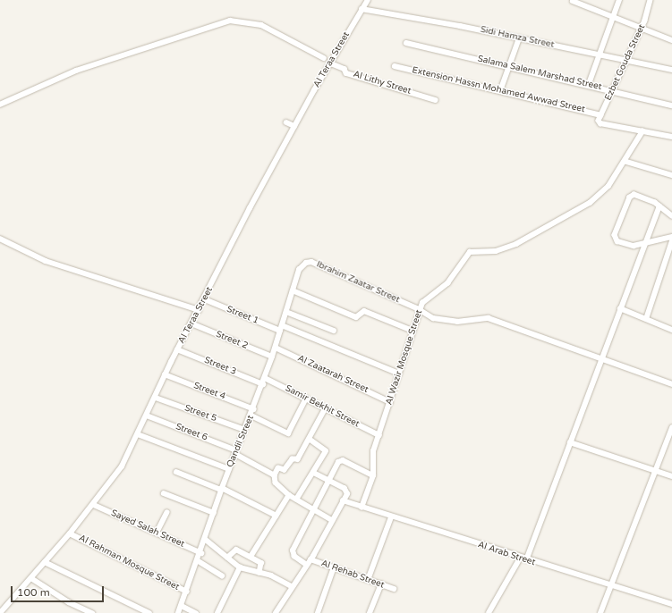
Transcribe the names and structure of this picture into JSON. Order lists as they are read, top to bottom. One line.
{"streets":{"street":["Sidi Hamza Street","Al Teraa Street","Ezbet Gouda Street","Salama Salem Marshad Street","Al Lithy Street","Extension Hassn Mohamed Awwad Street","Ibrahim Zaatar Street","Street 1","Street 2","Al Wazir Mosque Street","Street 3","Al Zaatarah Street","Street 4","Samir Bekhit Street","Street 5","Street 6","Qandil Street","Sayed Salah Street","Al Arab Street","Al Rahman Mosque Street","Al Rehab Street"]},"crossings":[["Sidi Hamza Street","Al Teraa Street"],["Sidi Hamza Street","Ezbet Gouda Street"],["Al Teraa Street","Al Lithy Street"],["Al Teraa Street","Street 1"],["Al Teraa Street","Street 2"],["Al Teraa Street","Street 3"],["Al Teraa Street","Street 4"],["Al Teraa Street","Street 5"],["Al Teraa Street","Street 6"],["Al Teraa Street","Sayed Salah Street"],["Al Teraa Street","Al Rahman Mosque Street"],["Ezbet Gouda Street","Salama Salem Marshad Street"],["Ezbet Gouda Street","Extension Hassn Mohamed Awwad Street"],["Ezbet Gouda Street","Al Wazir Mosque Street"],["Ibrahim Zaatar Street","Al Wazir Mosque Street"],["Ibrahim Zaatar Street","Qandil Street"],["Street 1","Al Wazir Mosque Street"],["Street 1","Qandil Street"],["Street 2","Qandil Street"],["Al Wazir Mosque Street","Al Zaatarah Street"],["Al Wazir Mosque Street","Samir Bekhit Street"],["Al Wazir Mosque Street","Al Arab Street"],["Street 3","Qandil Street"],["Al Zaatarah Street","Qandil Street"],["Street 4","Qandil Street"],["Samir Bekhit Street","Qandil Street"],["Street 5","Qandil Street"],["Street 6","Qandil Street"],["Qandil Street","Sayed Salah Street"],["Qandil Street","Al Rahman Mosque Street"]],"scale_bar":"100 m"}
